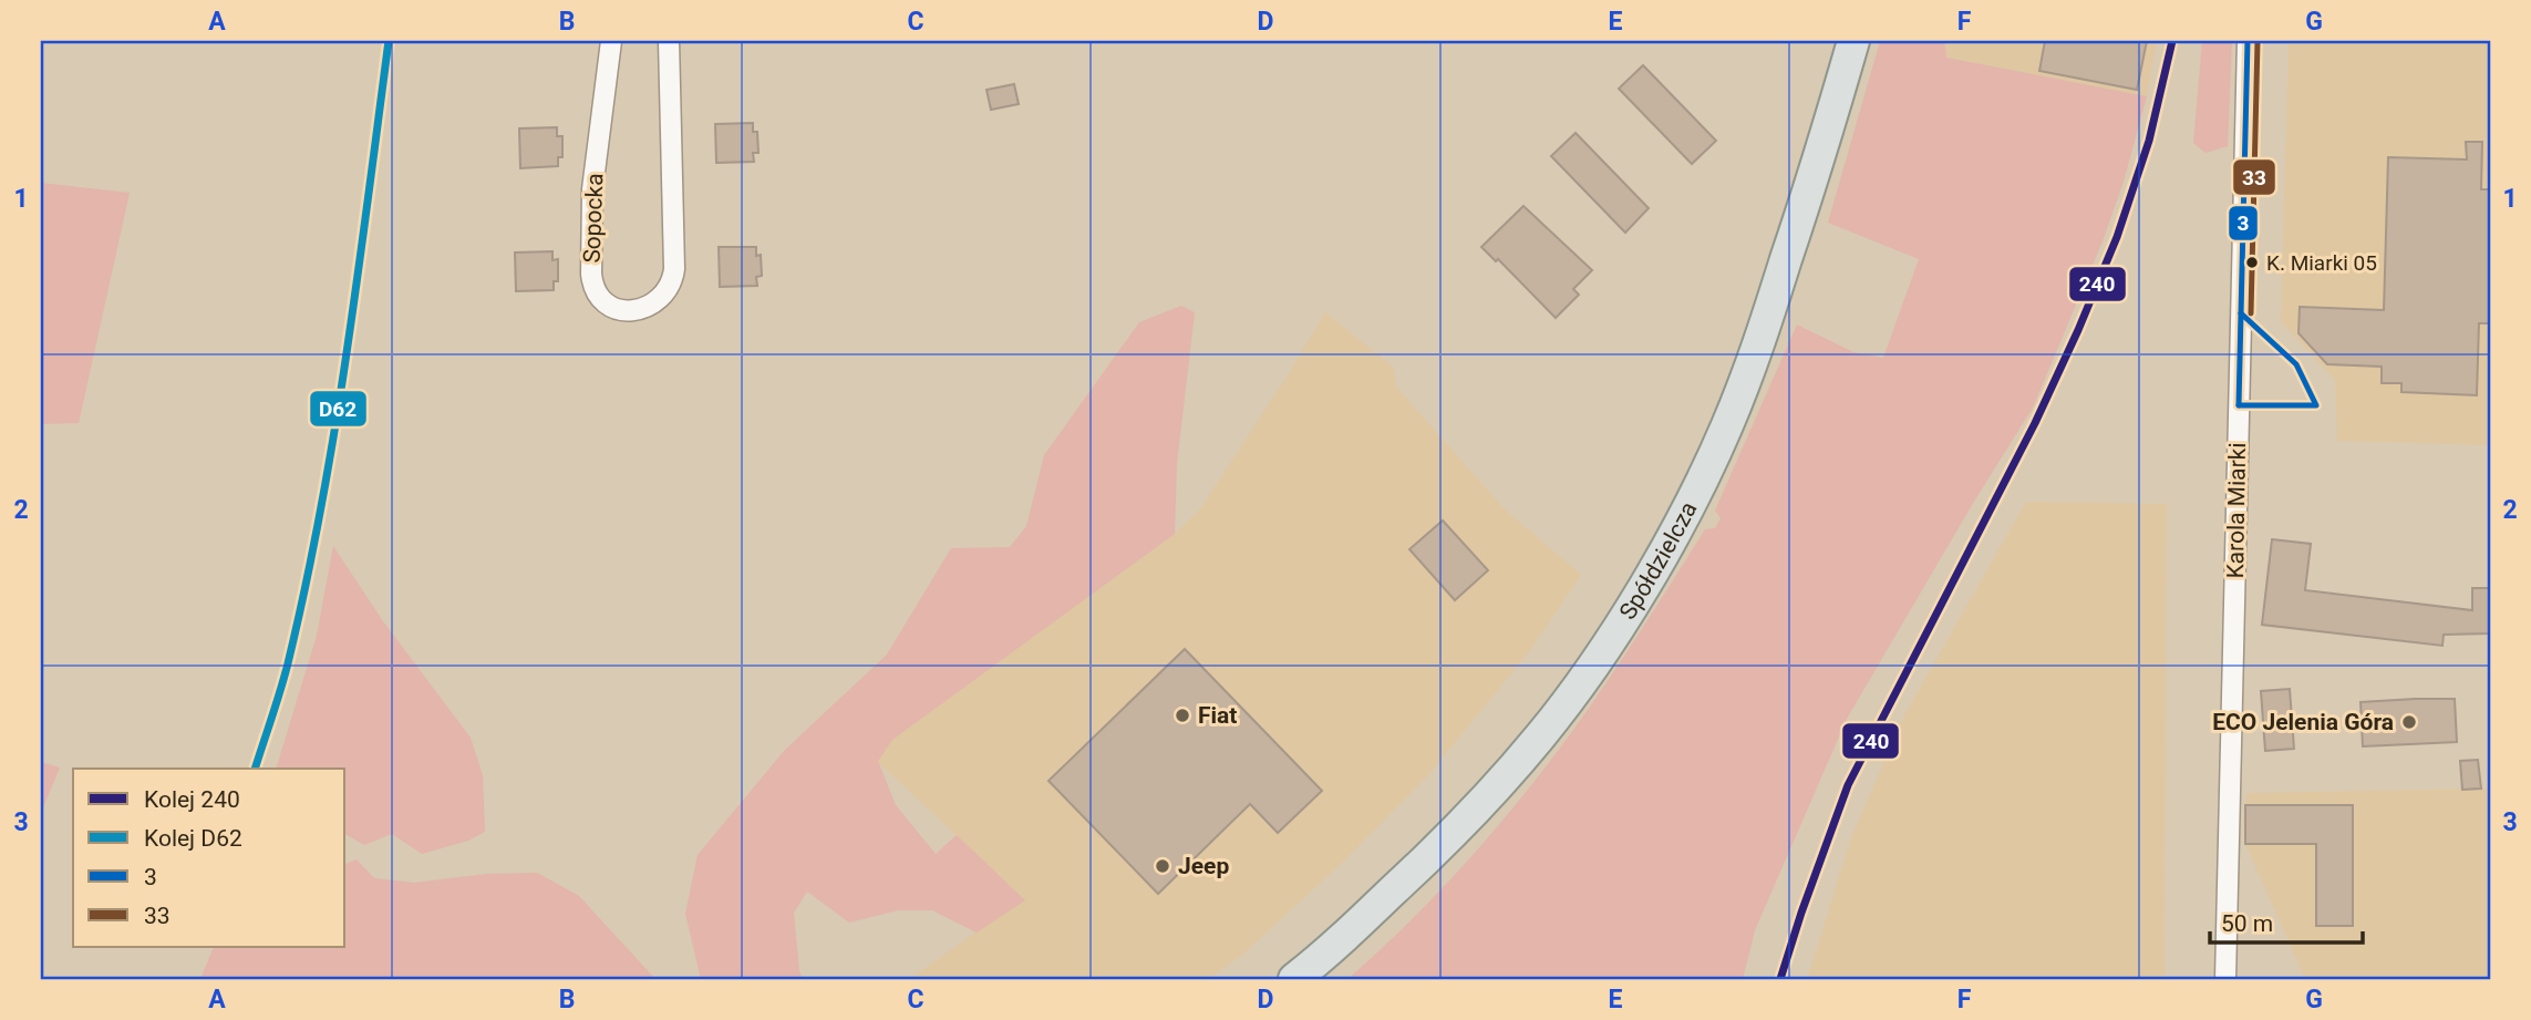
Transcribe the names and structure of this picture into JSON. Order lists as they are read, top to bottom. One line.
{"streets":{"main road":["Spółdzielcza"],"street":["Sopocka","Karola Miarki"]},"places":["K. Miarki 05","Fiat","ECO Jelenia Góra","Jeep"],"lines":["rail line 240","rail line D62","transit line 3","transit line 33"],"legend":["Kolej 240","Kolej D62","3","33"],"scale_bar":"50 m","grid":{"columns":["A","B","C","D","E","F","G"],"rows":["1","2","3"]}}
